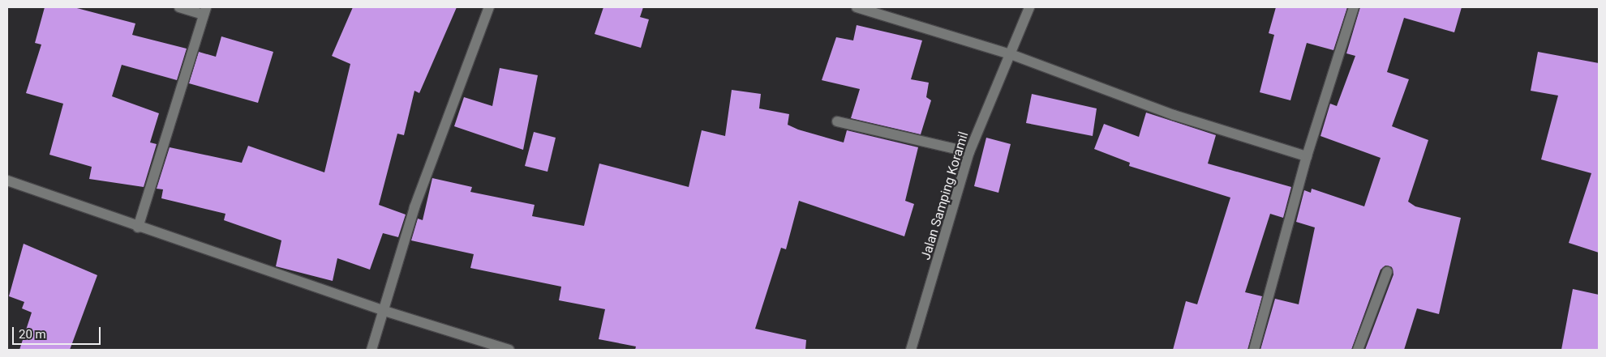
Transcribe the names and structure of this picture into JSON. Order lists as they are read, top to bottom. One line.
{"streets":{"street":["Jalan Samping Koramil"]},"scale_bar":"20 m"}
